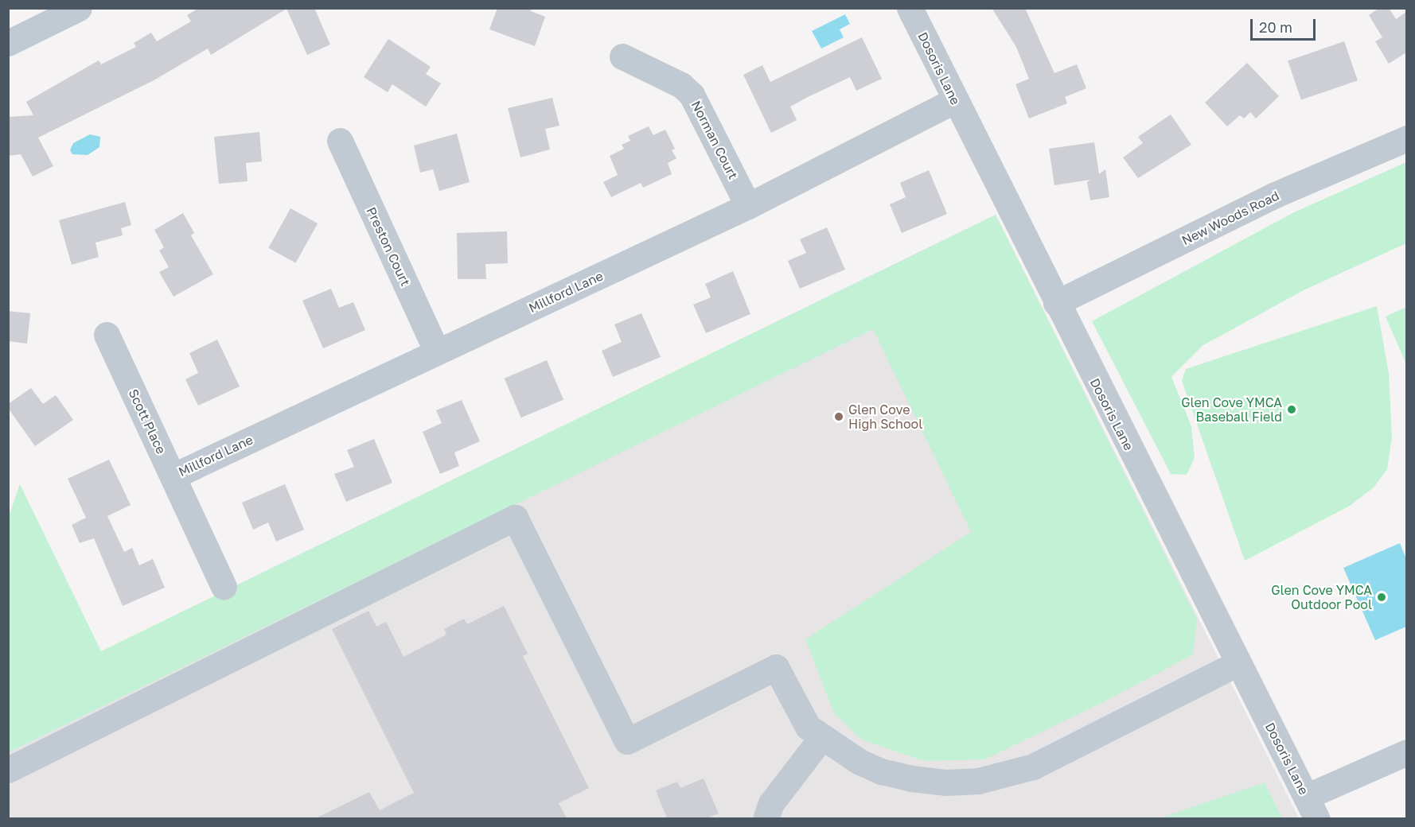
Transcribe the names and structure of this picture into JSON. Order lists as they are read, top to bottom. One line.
{"streets":{"street":["Dosoris Lane","Norman Court","New Woods Road","Preston Court","Millford Lane","Scott Place"]},"crossings":[["Dosoris Lane","New Woods Road"],["Dosoris Lane","Millford Lane"],["Norman Court","Millford Lane"],["Preston Court","Millford Lane"],["Millford Lane","Scott Place"]],"places":["Glen Cove YMCA Baseball Field","Glen Cove High School","Glen Cove YMCA Outdoor Pool"],"scale_bar":"20 m"}
